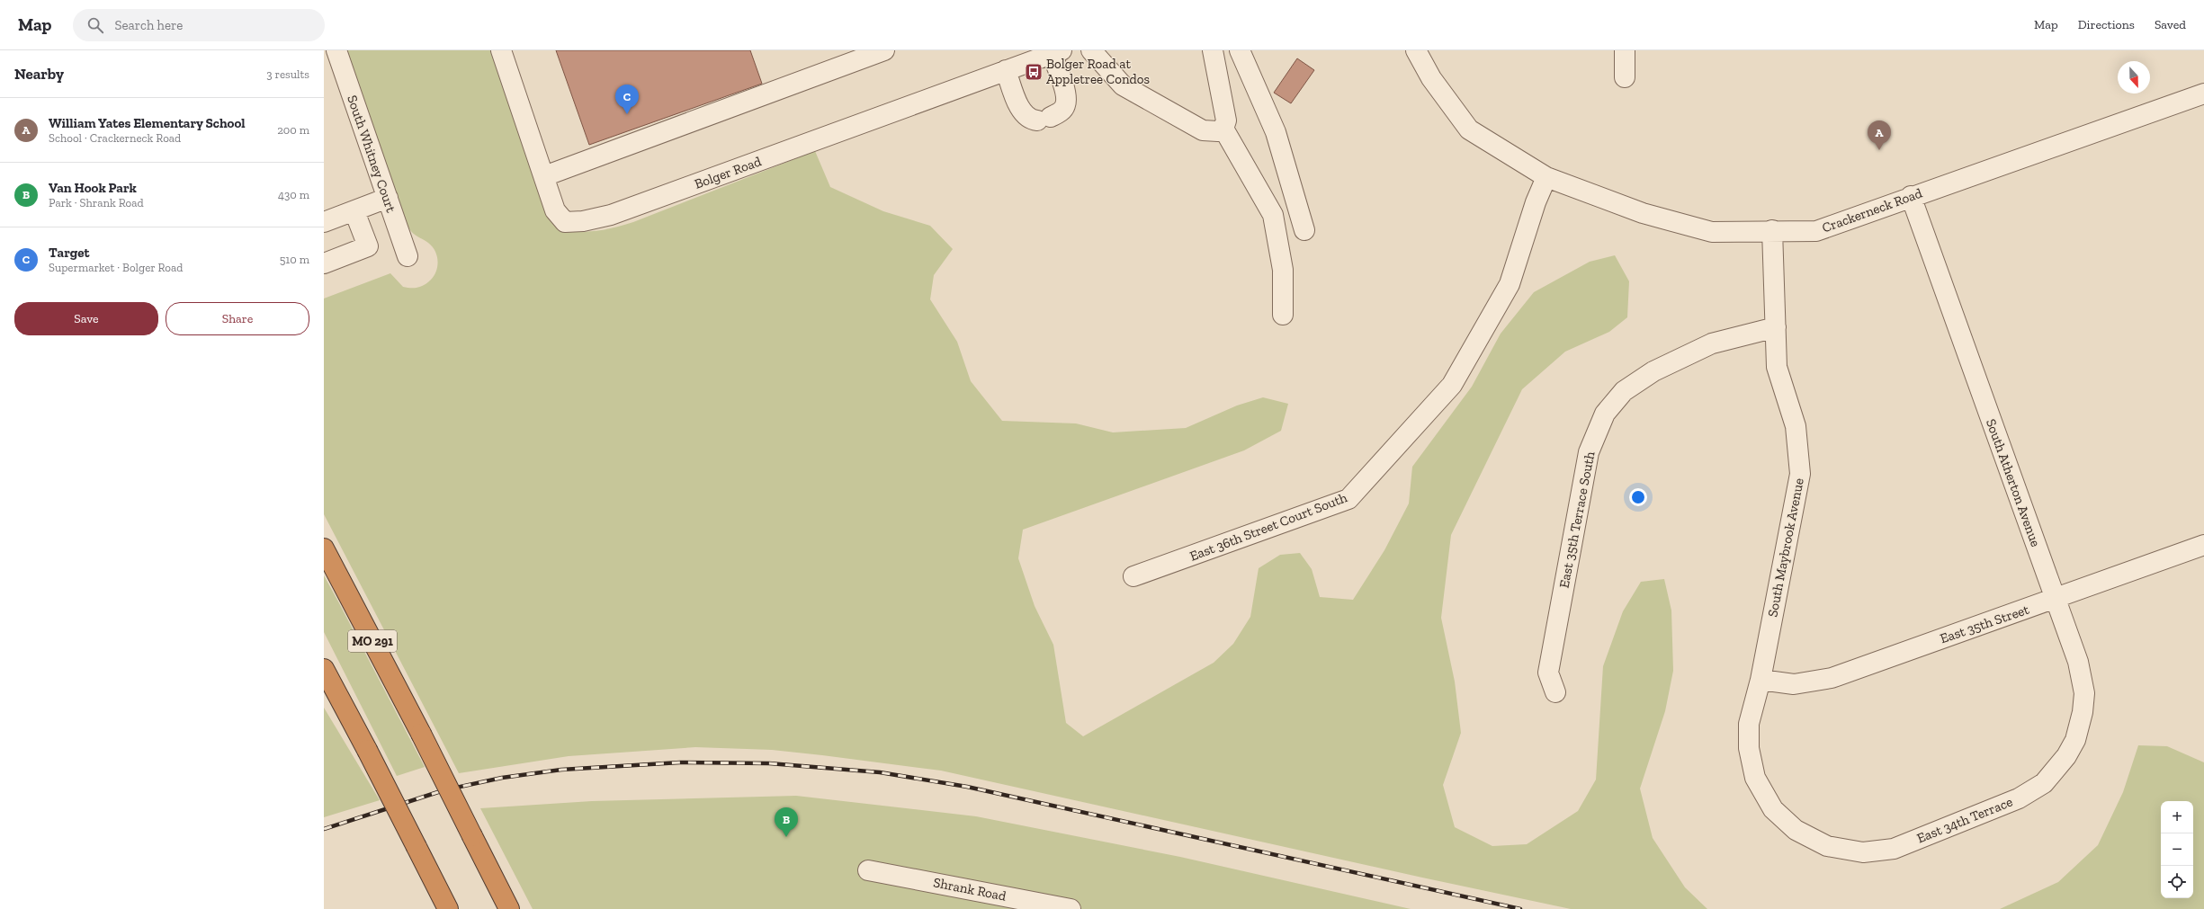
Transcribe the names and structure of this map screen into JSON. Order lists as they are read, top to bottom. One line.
{"streets":{"highway":["MO 291"],"street":["South Whitney Court","Bolger Road","Crackerneck Road","South Atherton Avenue","East 35th Terrace South","East 36th Street Court South","South Maybrook Avenue","East 35th Street","East 34th Terrace","Shrank Road"]},"crossings":[["Crackerneck Road","South Atherton Avenue"],["Crackerneck Road","East 36th Street Court South"],["Crackerneck Road","South Maybrook Avenue"],["South Atherton Avenue","East 35th Street"],["South Atherton Avenue","East 34th Terrace"],["East 35th Terrace South","South Maybrook Avenue"],["South Maybrook Avenue","East 35th Street"],["South Maybrook Avenue","East 34th Terrace"]],"places":{"bus stop":["Bolger Road at Appletree Condos"]},"north":"bottom","page":{"header":"Map","search":"Search here","nav":["Map","Directions","Saved"],"heading":["Nearby","3 results"],"pins":["C","A","B"],"list":[{"mark":"A","name":"William Yates Elementary School","note":"School · Crackerneck Road","value":"200 m"},{"mark":"B","name":"Van Hook Park","note":"Park · Shrank Road","value":"430 m"},{"mark":"C","name":"Target","note":"Supermarket · Bolger Road","value":"510 m"}],"buttons":["Save","Share"],"map_buttons":["+","−"]}}
